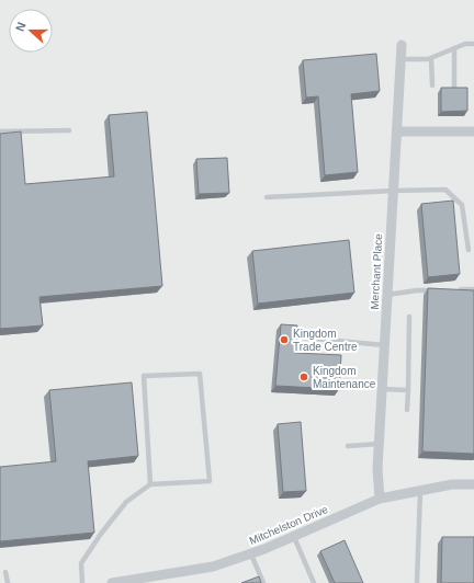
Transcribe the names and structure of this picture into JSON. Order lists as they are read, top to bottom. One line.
{"streets":{"street":["Merchant Place","Mitchelston Drive"]},"crossings":[["Merchant Place","Mitchelston Drive"]],"places":["Kingdom Trade Centre","Kingdom Maintenance"],"north":"left"}
